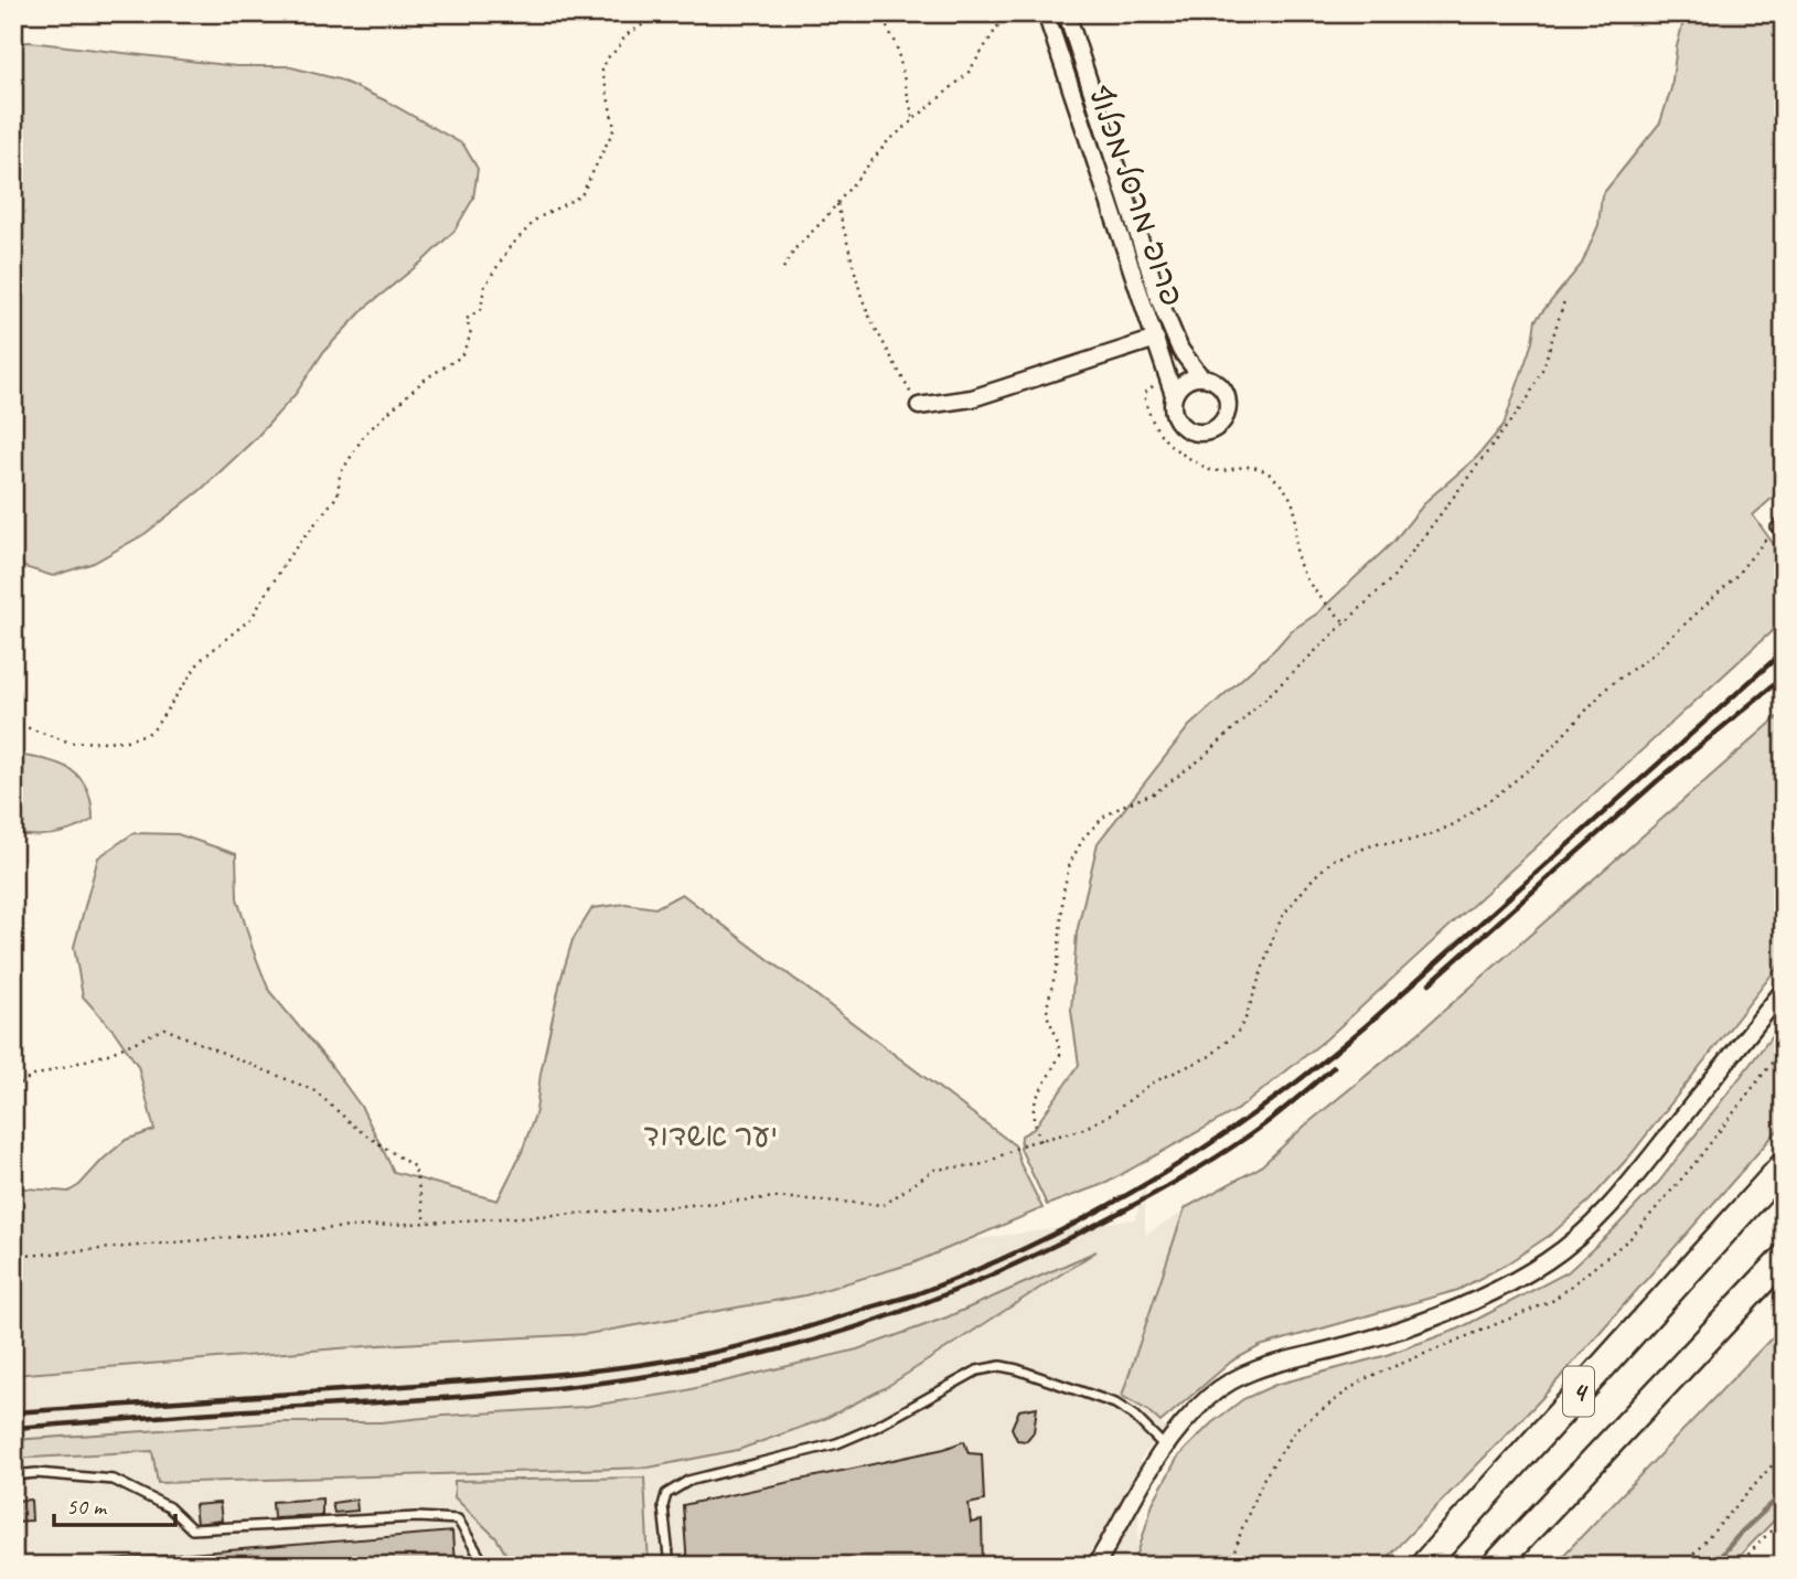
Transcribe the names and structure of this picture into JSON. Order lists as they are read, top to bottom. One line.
{"streets":{"highway":["4"],"street":["פרופ' מרסל מכלוף"]},"parks":["יער אשדוד"],"scale_bar":"50 m"}
